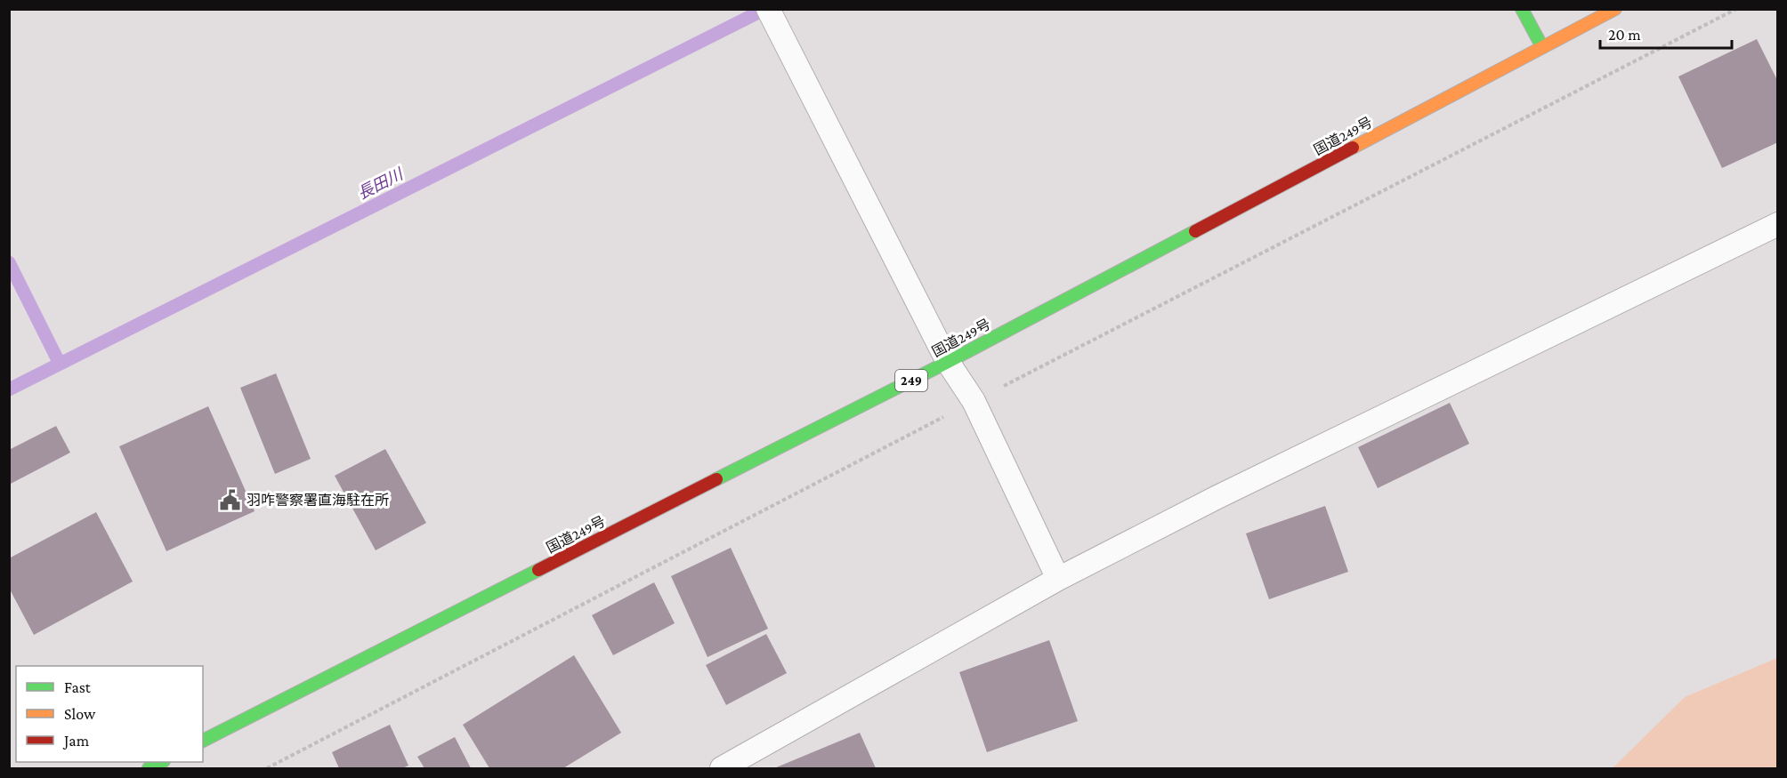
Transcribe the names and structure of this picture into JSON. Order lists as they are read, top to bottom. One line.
{"streets":{"main road":["国道249号","249"]},"water":["長田川"],"places":{"public building":["羽咋警察署直海駐在所"]},"legend":["Fast","Slow","Jam"],"scale_bar":"20 m"}
